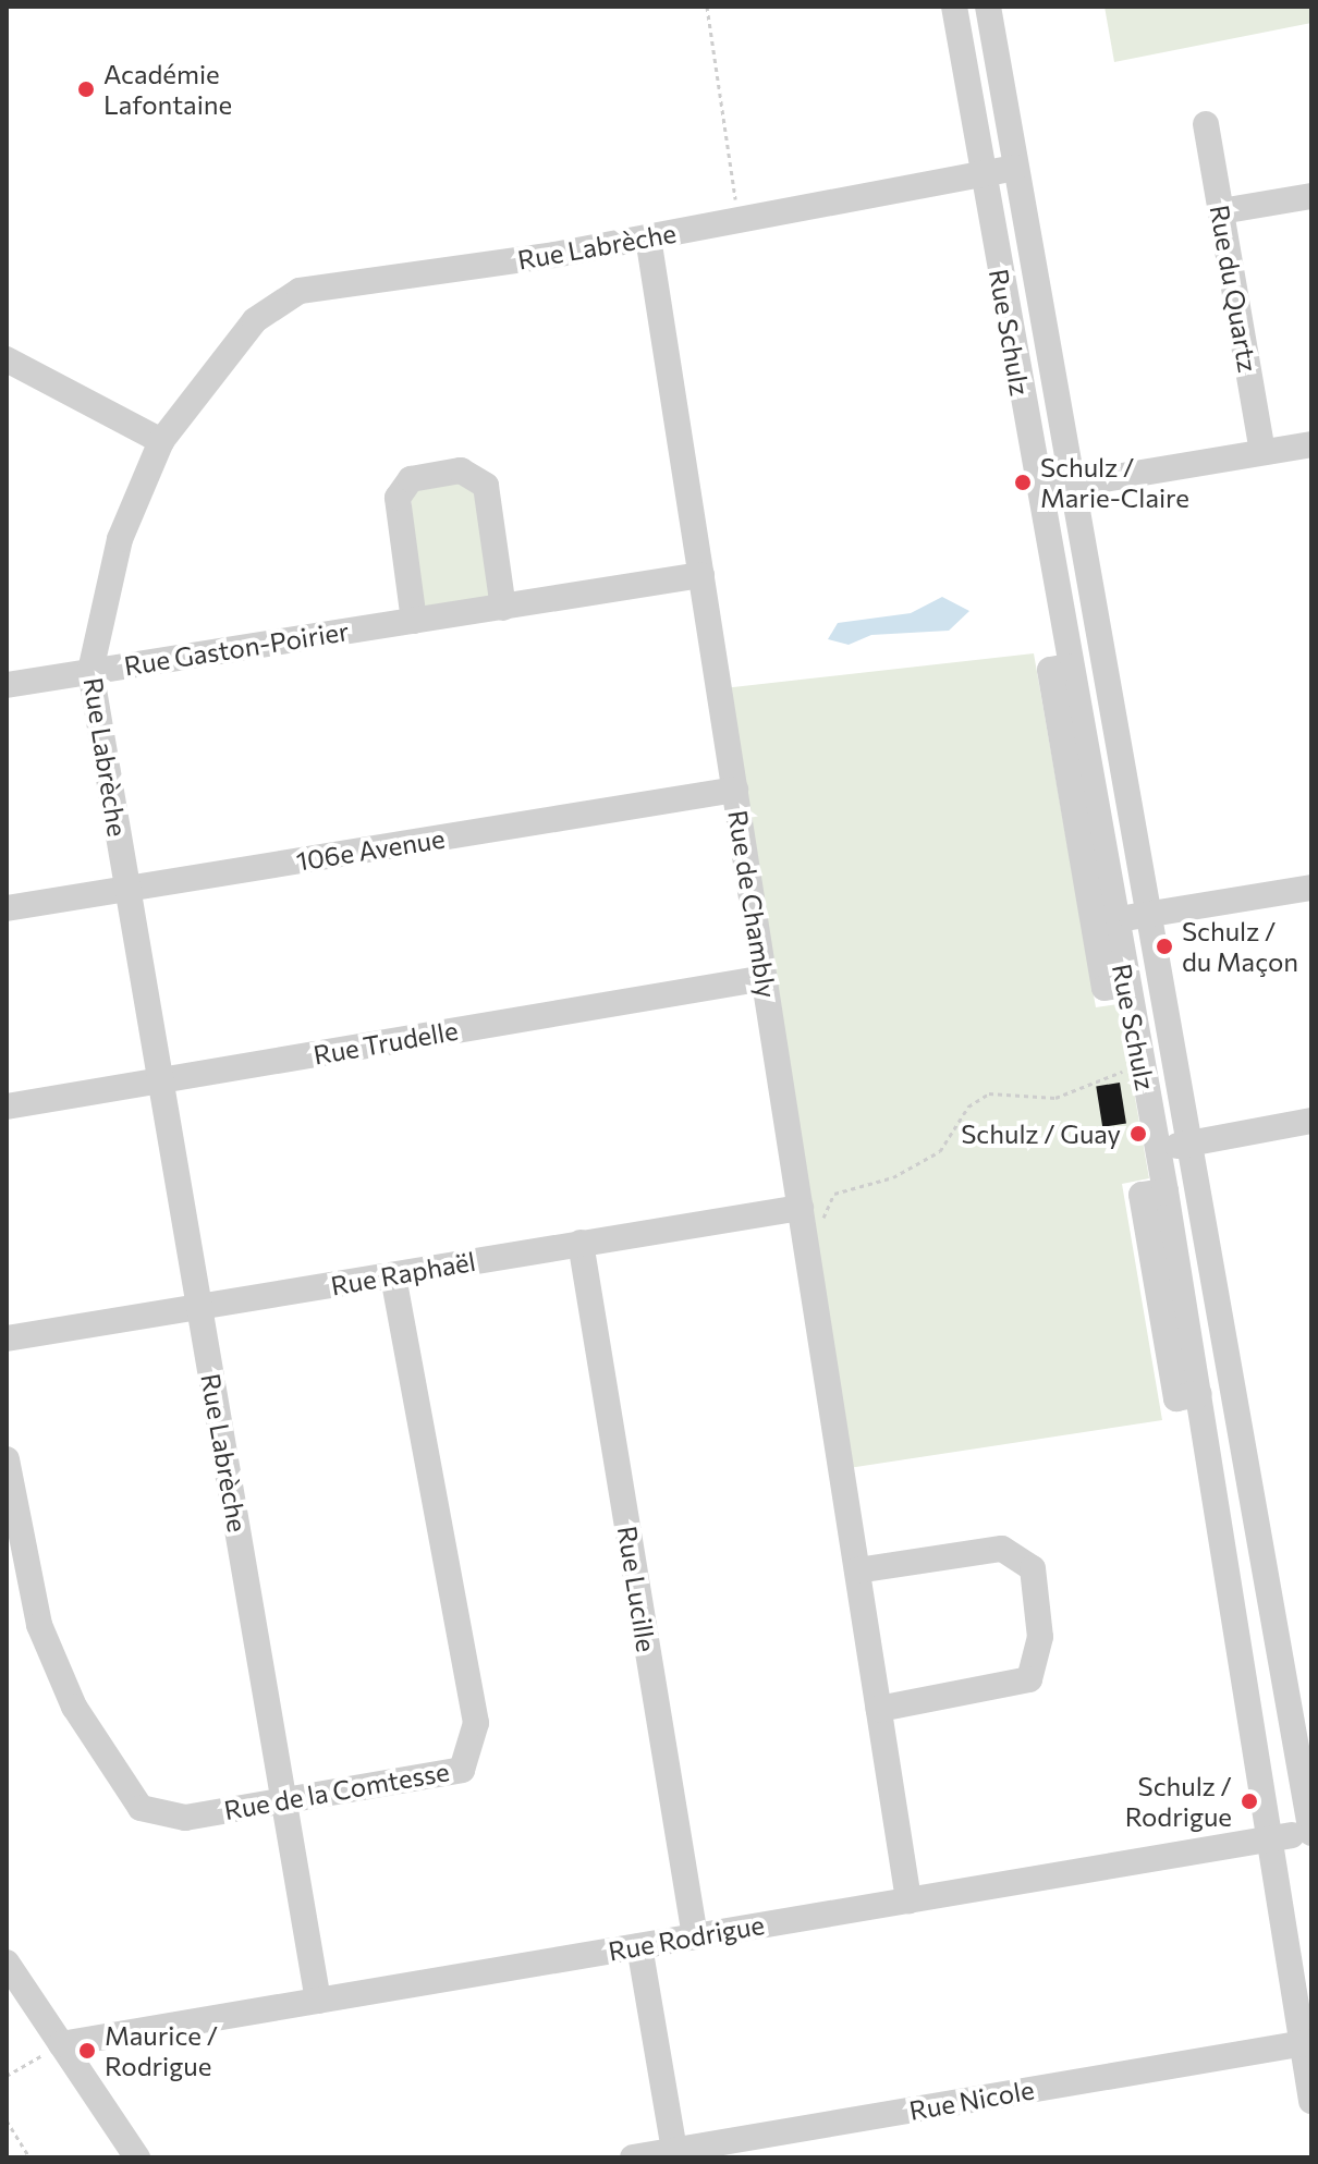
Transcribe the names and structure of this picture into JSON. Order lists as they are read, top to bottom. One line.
{"streets":{"street":["Rue Labrèche","Rue du Quartz","Rue Schulz","Rue Gaston-Poirier","106e Avenue","Rue de Chambly","Rue Trudelle","Rue Raphaël","Rue Lucille","Rue de la Comtesse","Rue Rodrigue","Rue Nicole"]},"crossings":[["Rue Labrèche","Rue Schulz"],["Rue Labrèche","Rue Gaston-Poirier"],["Rue Labrèche","106e Avenue"],["Rue Labrèche","Rue de Chambly"],["Rue Labrèche","Rue Trudelle"],["Rue Labrèche","Rue Raphaël"],["Rue Labrèche","Rue de la Comtesse"],["Rue Labrèche","Rue Rodrigue"],["Rue Schulz","Rue Rodrigue"],["Rue Schulz","Rue Nicole"],["Rue Gaston-Poirier","Rue de Chambly"],["106e Avenue","Rue de Chambly"],["Rue de Chambly","Rue Trudelle"],["Rue de Chambly","Rue Raphaël"],["Rue de Chambly","Rue Rodrigue"],["Rue Raphaël","Rue Lucille"],["Rue Raphaël","Rue de la Comtesse"],["Rue Lucille","Rue Rodrigue"]],"places":["Académie Lafontaine","Schulz / Marie-Claire","Schulz / du Maçon","Schulz / Guay","Schulz / Rodrigue","Maurice / Rodrigue"]}
